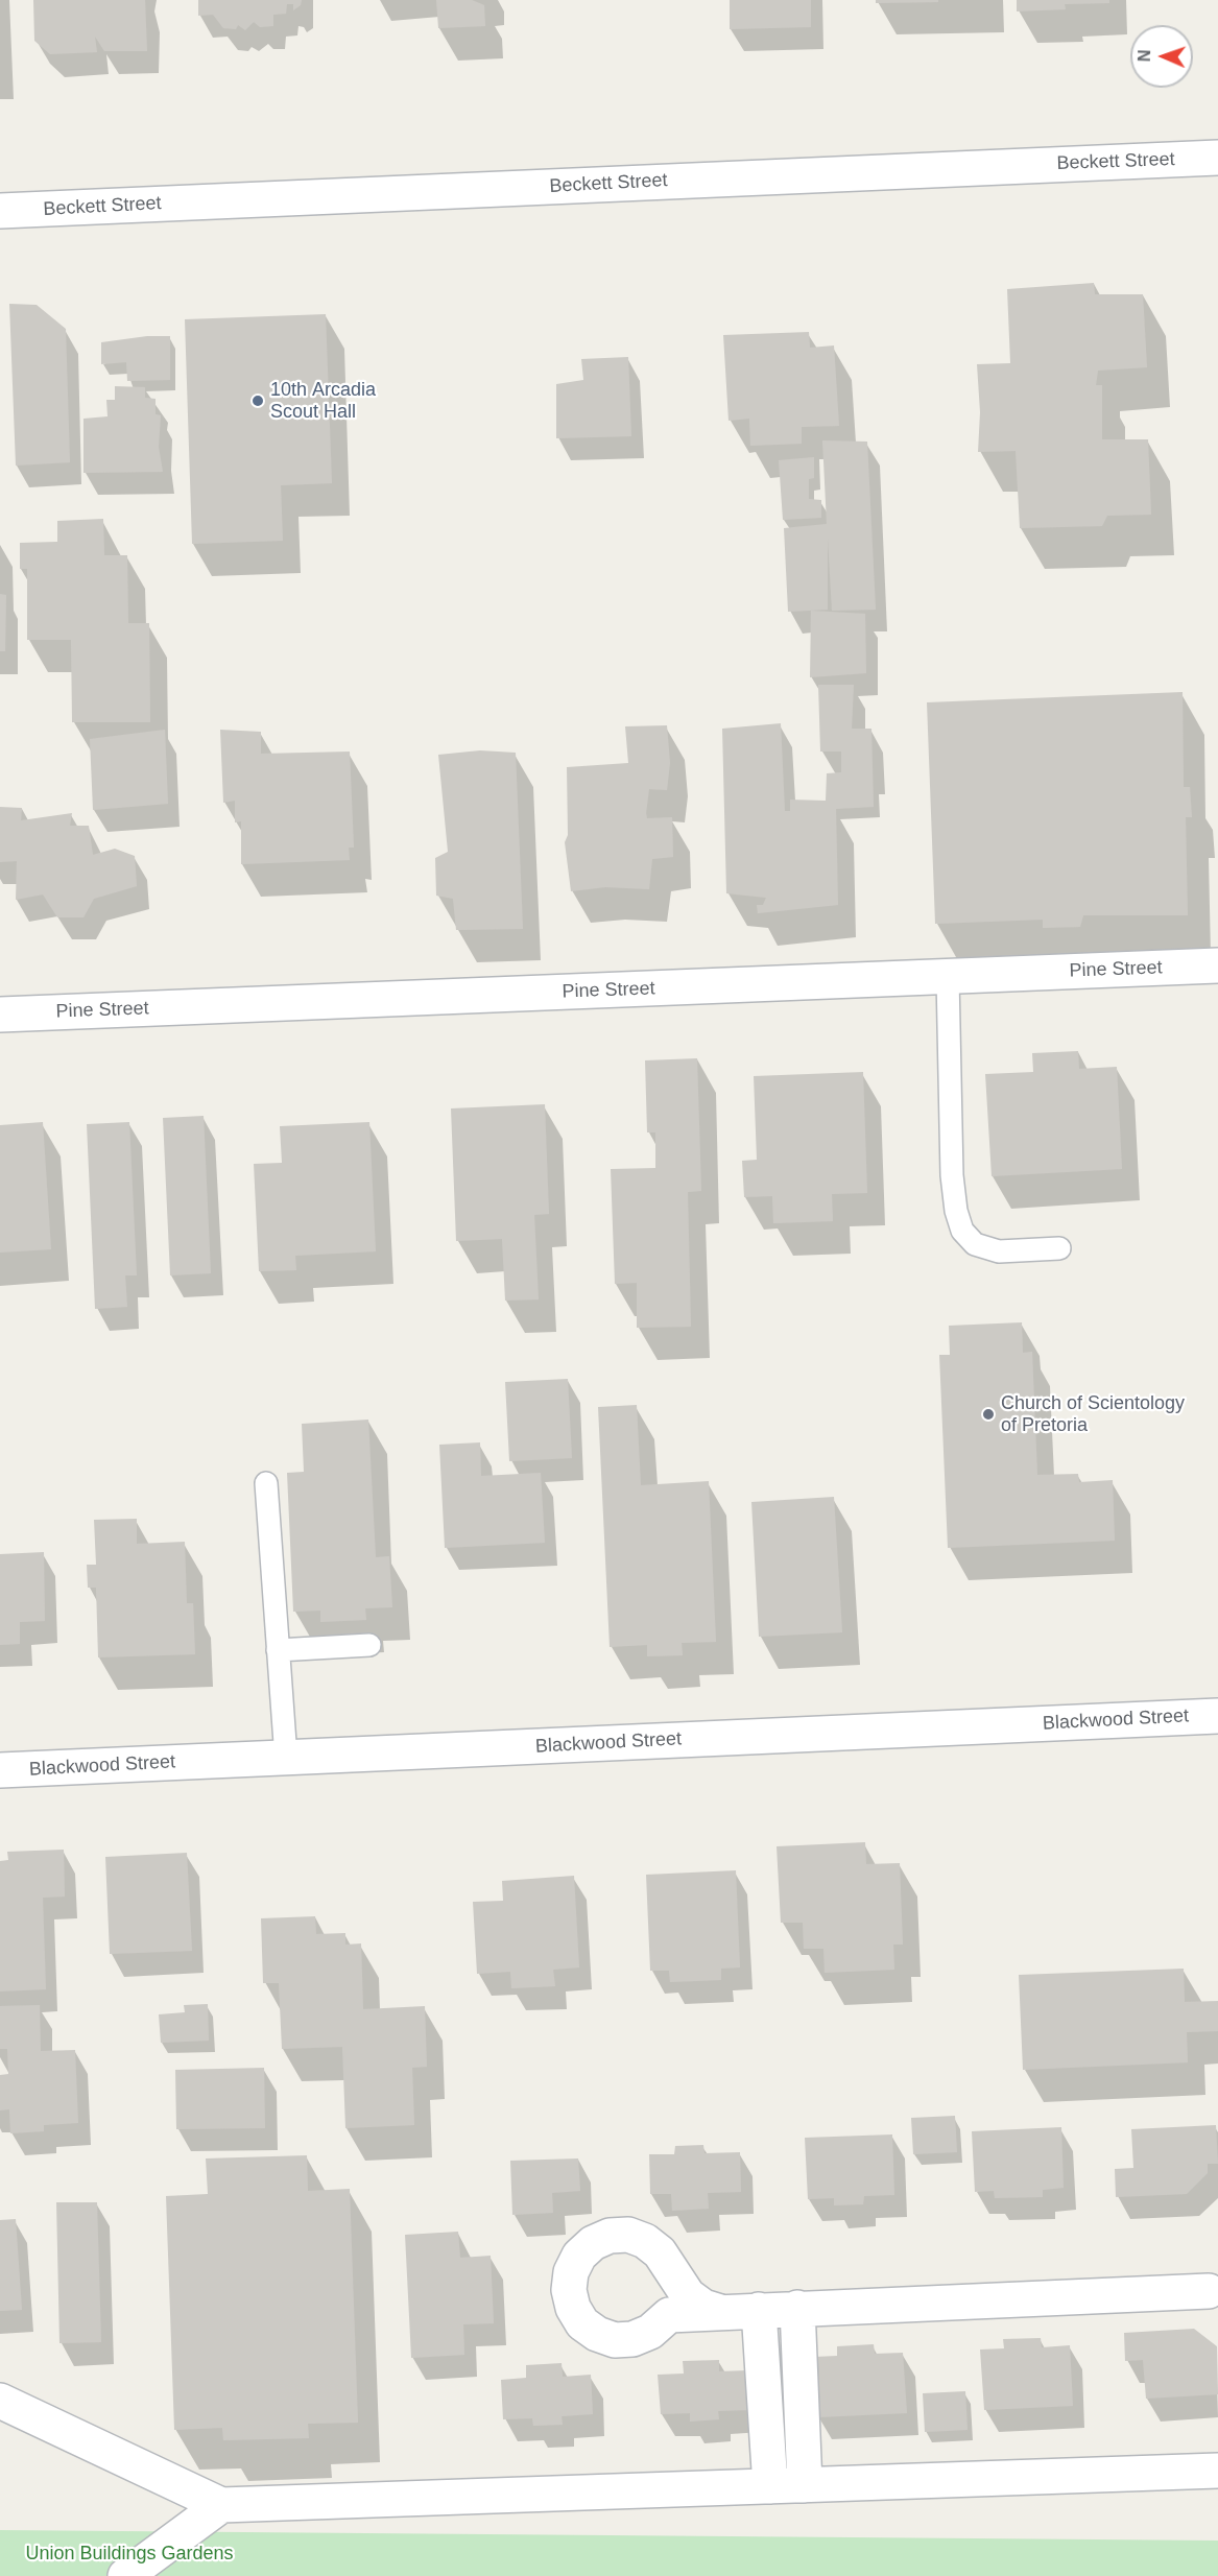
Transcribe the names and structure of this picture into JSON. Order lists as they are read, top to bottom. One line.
{"streets":{"street":["Beckett Street","Pine Street","Blackwood Street"]},"parks":["Union Buildings Gardens"],"places":["10th Arcadia Scout Hall","Church of Scientology of Pretoria"],"north":"left"}
